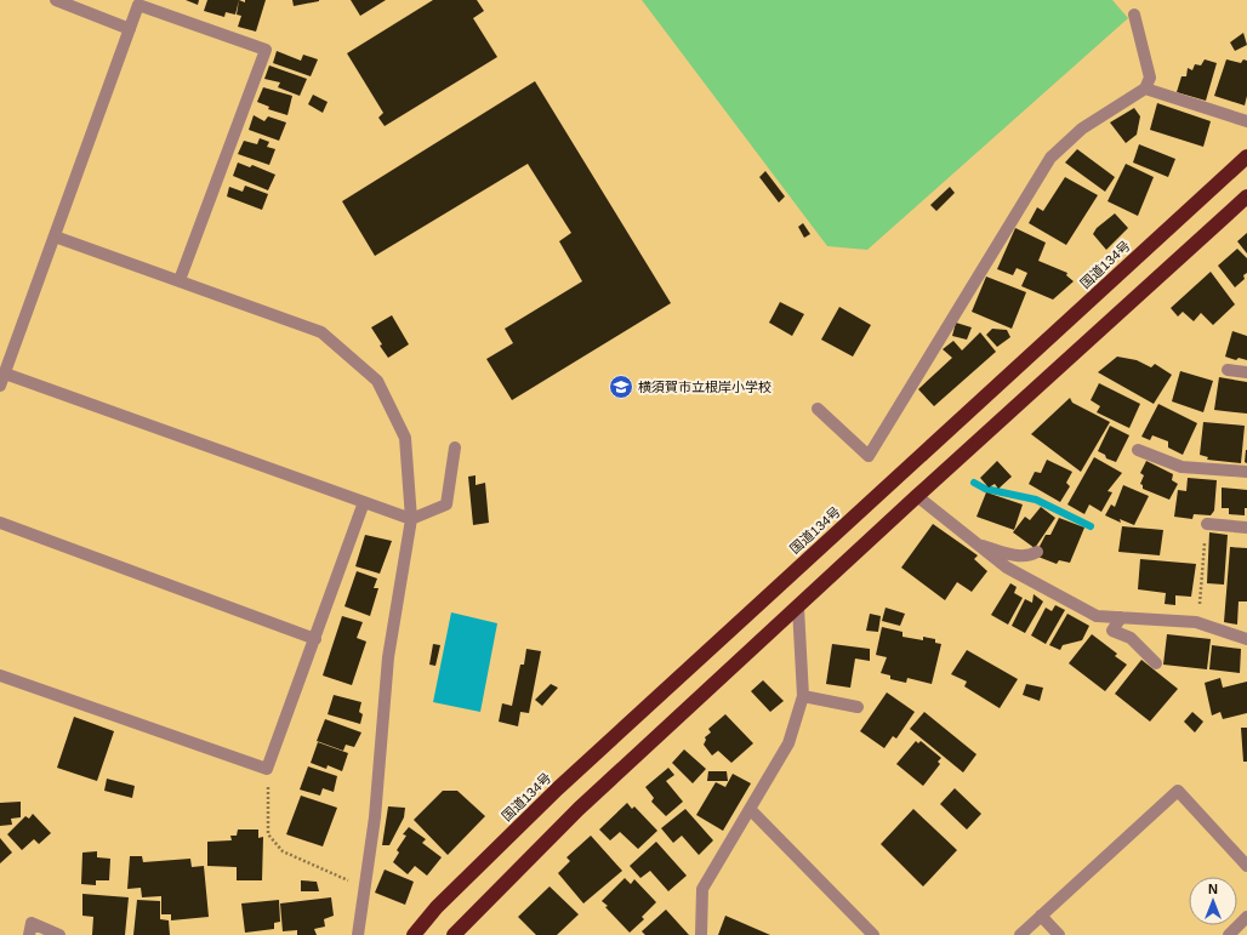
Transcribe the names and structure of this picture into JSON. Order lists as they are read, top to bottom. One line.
{"streets":{"highway":["国道134号"]},"places":{"school or university":["横須賀市立根岸小学校"]},"north":"top"}
